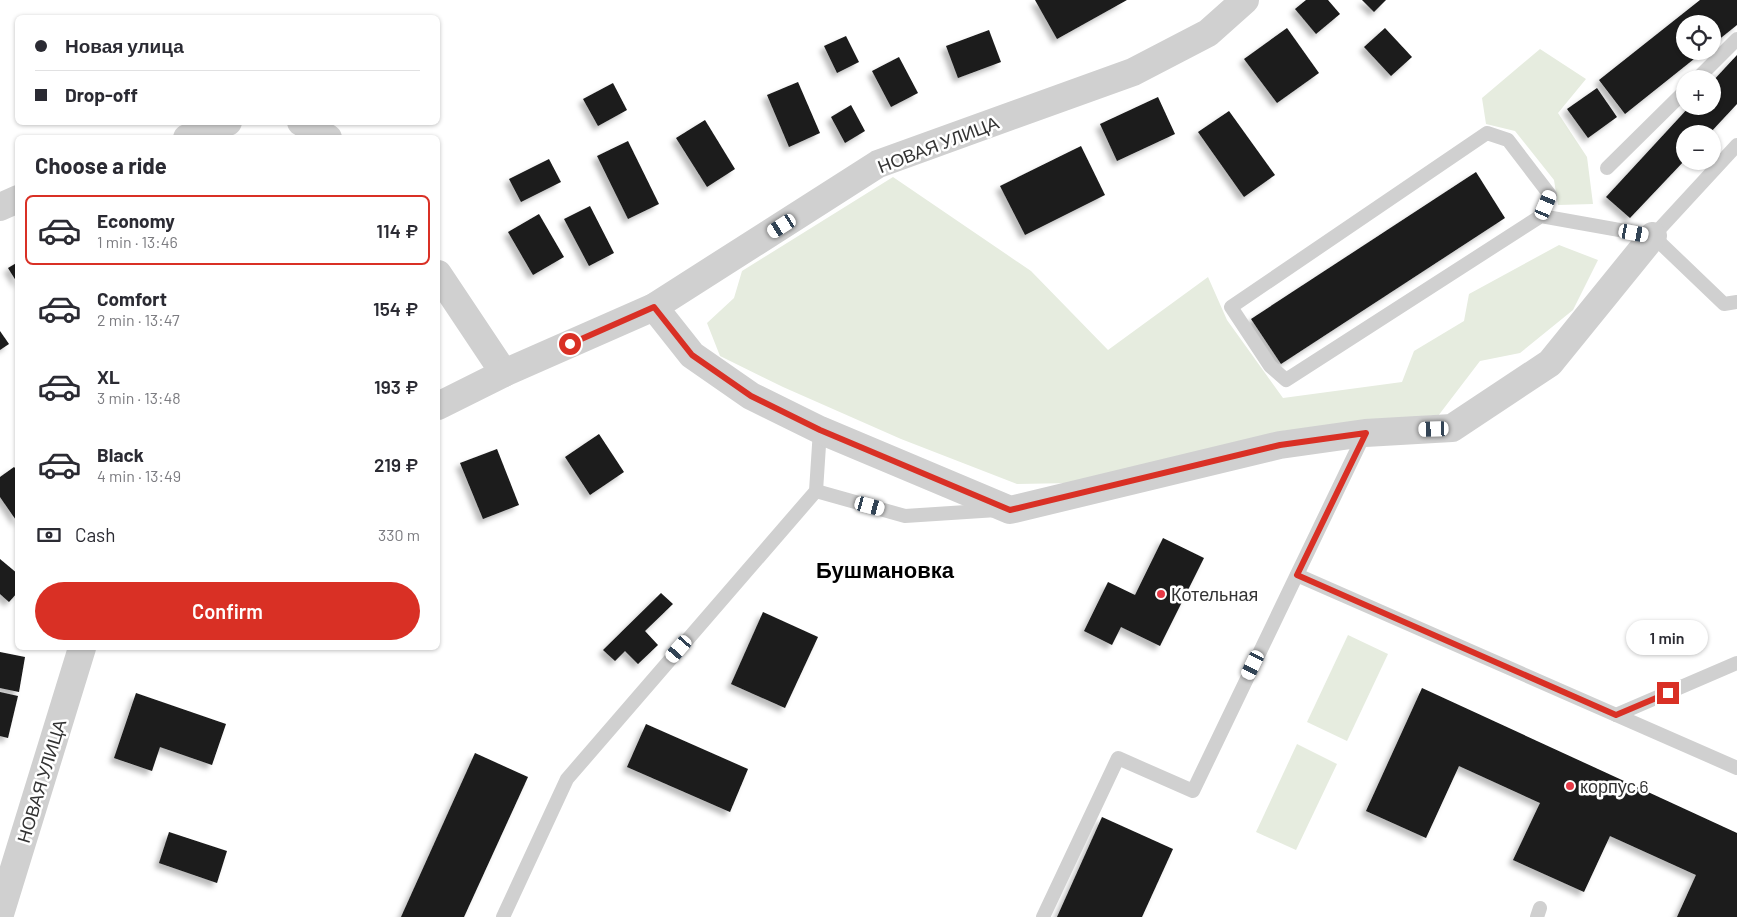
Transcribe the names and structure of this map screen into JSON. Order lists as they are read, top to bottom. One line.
{"streets":{"street":["НОВАЯ УЛИЦА"]},"districts":["Бушмановка"],"places":["Котельная","корпус 6"],"page":{"map_buttons":["+","−"],"banner":["Новая улица","Drop-off"],"heading":"Choose a ride","list":[{"name":"Economy","note":"1 min · 13:46","value":"114 ₽"},{"name":"Comfort","note":"2 min · 13:47","value":"154 ₽"},{"name":"XL","note":"3 min · 13:48","value":"193 ₽"},{"name":"Black","note":"4 min · 13:49","value":"219 ₽"}],"pay":["Cash","330 m"],"buttons":"Confirm","bubble":"1 min"}}
